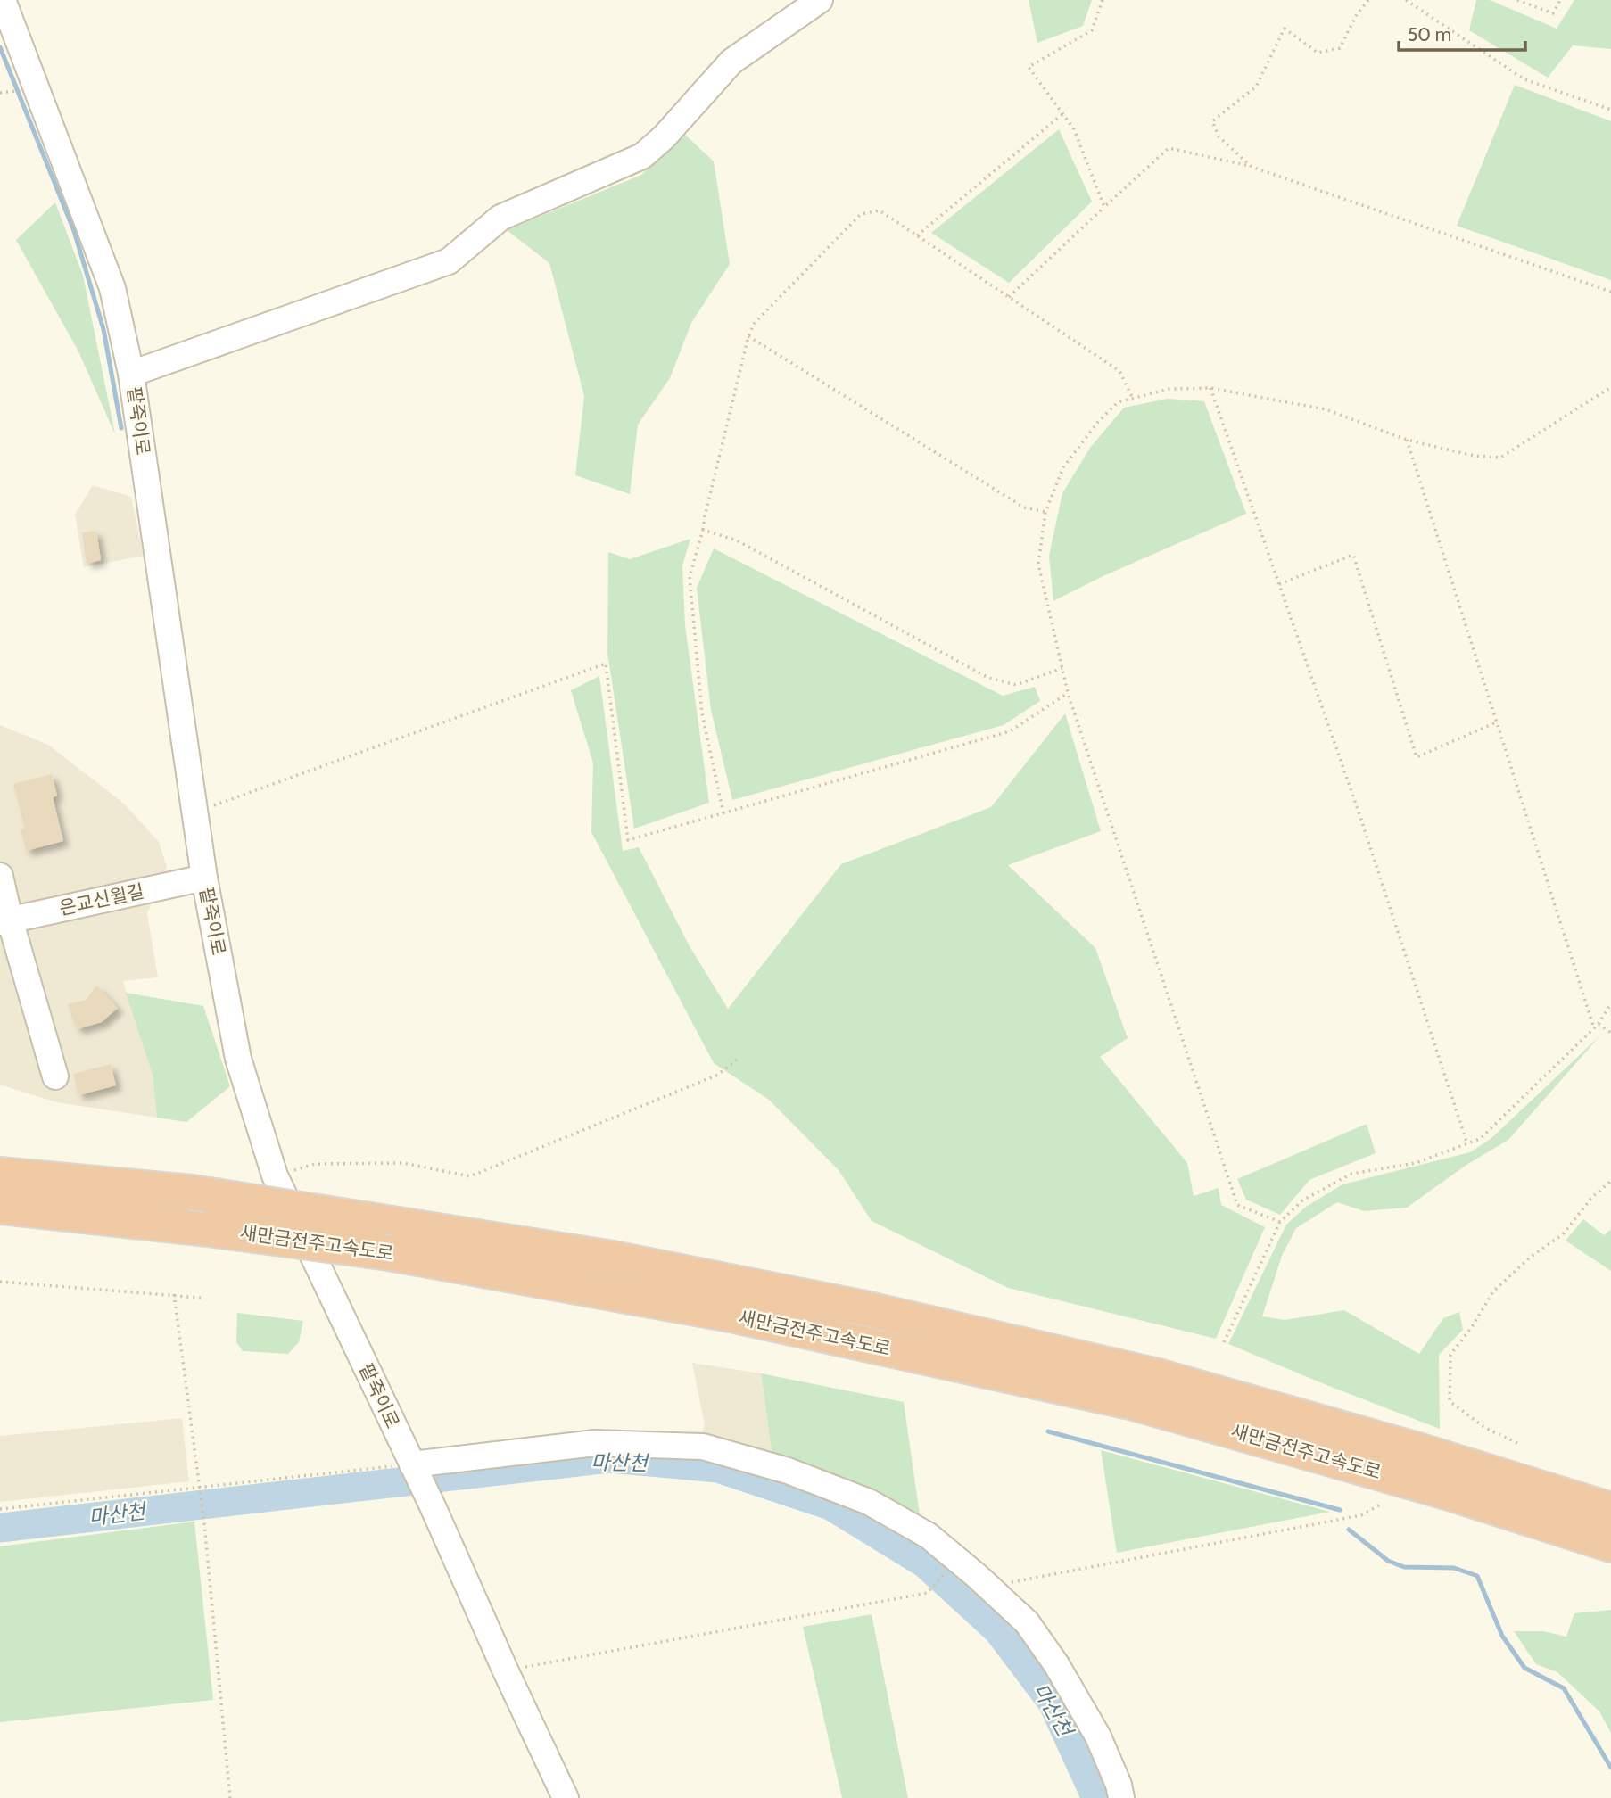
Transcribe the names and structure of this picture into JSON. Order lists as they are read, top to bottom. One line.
{"streets":{"highway":["새만금전주고속도로"],"street":["팥죽이로","은교신월길"]},"crossings":[["팥죽이로","은교신월길"]],"water":["마산천"],"scale_bar":"50 m"}
